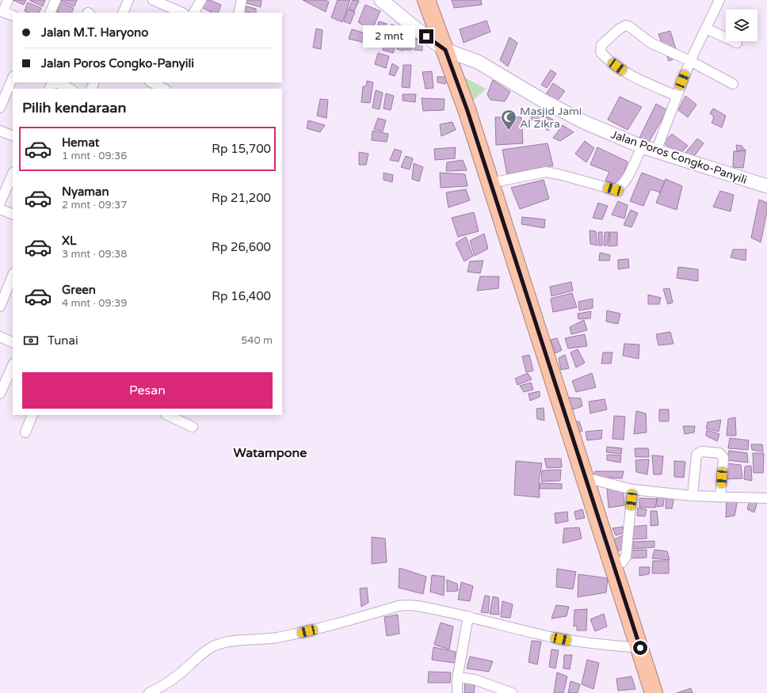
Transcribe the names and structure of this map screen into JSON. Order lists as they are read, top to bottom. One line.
{"streets":{"main road":["Jalan Poros Congko-Panyili"]},"districts":["Watampone"],"places":{"mosque":["Masjid Jami Al Zikra"]},"page":{"banner":["Jalan M.T. Haryono","Jalan Poros Congko-Panyili"],"bubble":"2 mnt","heading":"Pilih kendaraan","list":[{"name":"Hemat","note":"1 mnt · 09:36","value":"Rp 15,700"},{"name":"Nyaman","note":"2 mnt · 09:37","value":"Rp 21,200"},{"name":"XL","note":"3 mnt · 09:38","value":"Rp 26,600"},{"name":"Green","note":"4 mnt · 09:39","value":"Rp 16,400"}],"pay":["Tunai","540 m"],"buttons":"Pesan"}}
